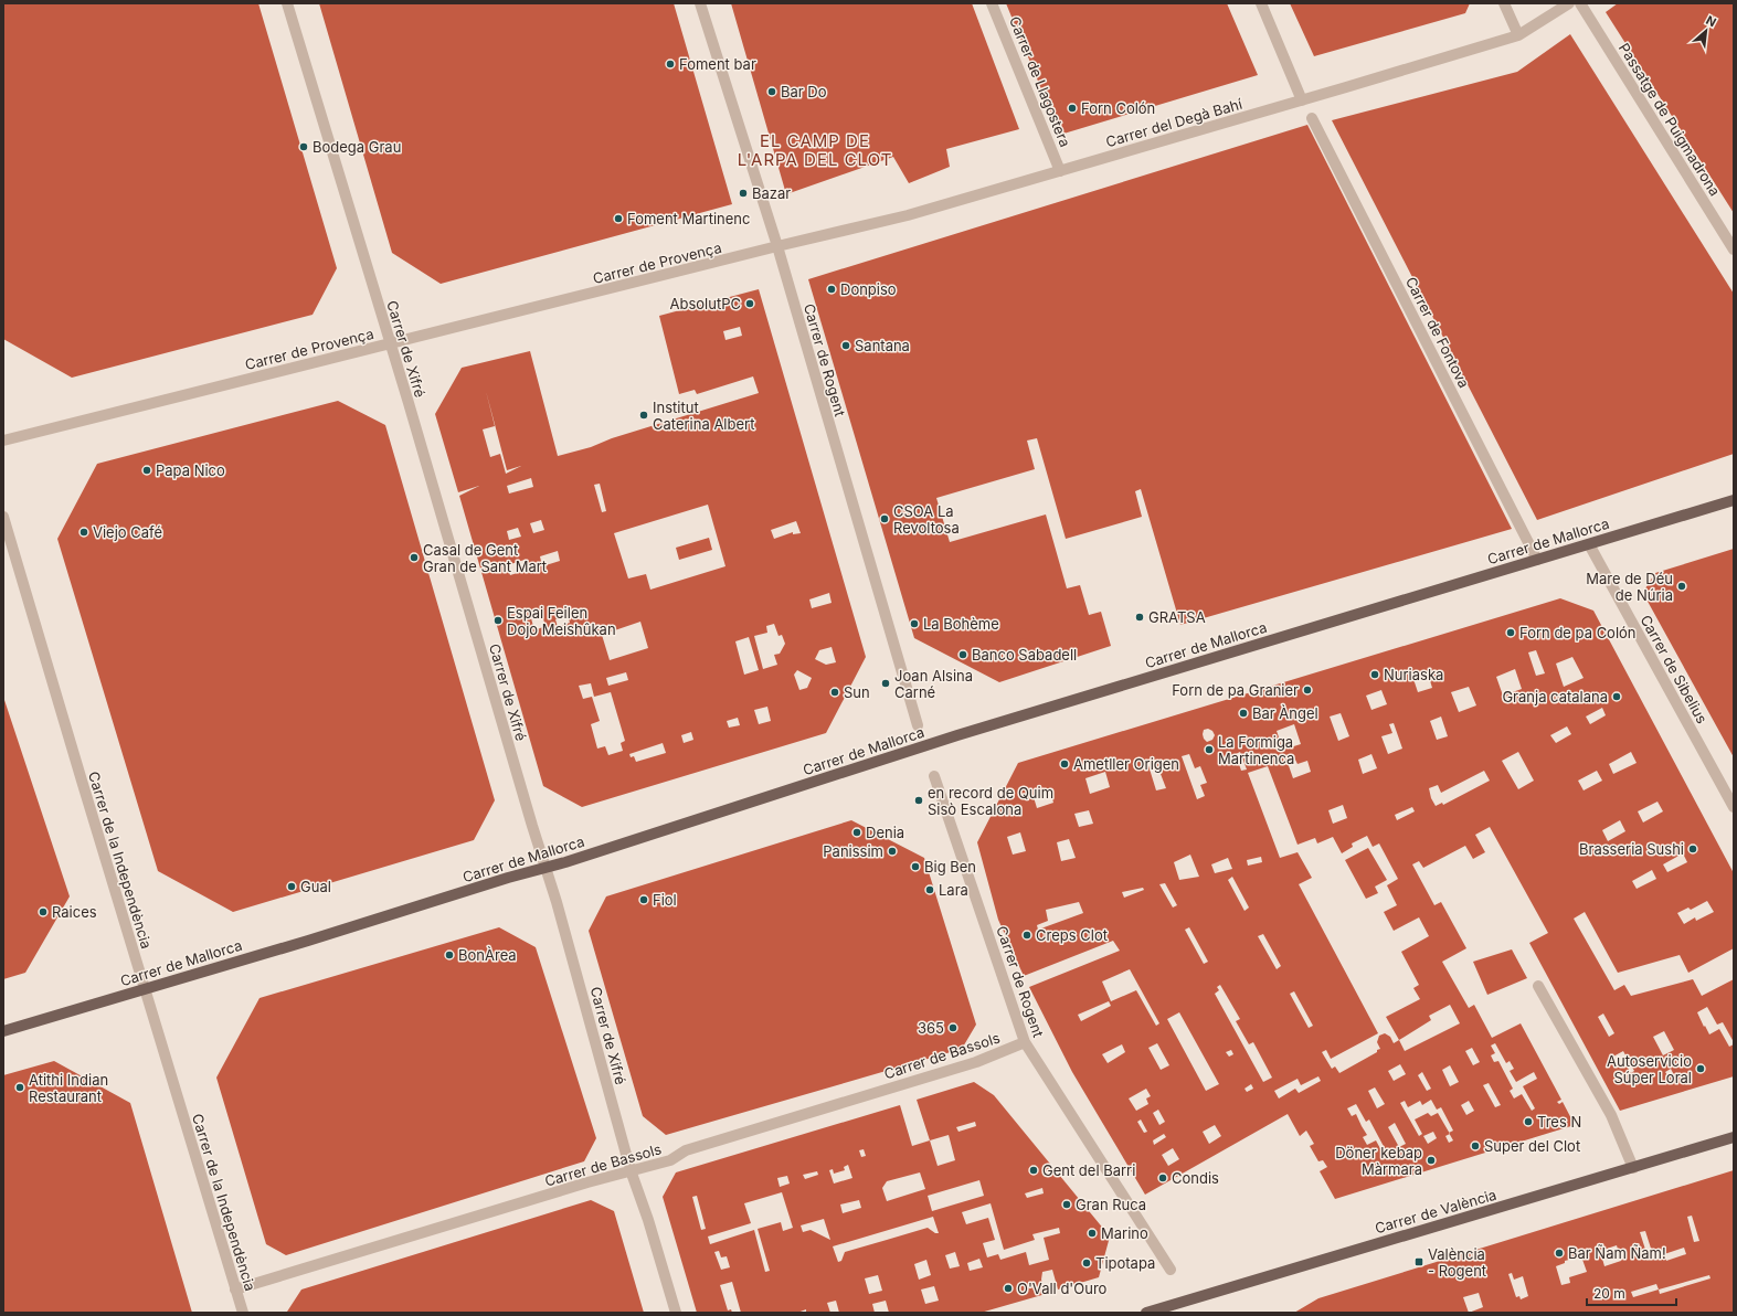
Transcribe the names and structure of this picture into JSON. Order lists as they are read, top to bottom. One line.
{"streets":{"main road":["Carrer de Mallorca","Carrer de València"],"street":["Carrer de Llagostera","Passatge de Puigmadrona","Carrer del Degà Bahí","Carrer de Provença","Carrer de Fontova","Carrer de Xifré","Carrer de Rogent","Carrer de Sibelius","Carrer de la Independència","Carrer de Bassols"]},"crossings":[["Carrer de Llagostera","Carrer del Degà Bahí"],["Carrer del Degà Bahí","Carrer de Provença"],["Carrer del Degà Bahí","Carrer de Rogent"],["Carrer de Provença","Carrer de Xifré"],["Carrer de Provença","Carrer de Rogent"],["Carrer de Fontova","Carrer de Mallorca"],["Carrer de Xifré","Carrer de Mallorca"],["Carrer de Xifré","Carrer de Bassols"],["Carrer de Rogent","Carrer de Bassols"],["Carrer de Mallorca","Carrer de Sibelius"],["Carrer de Mallorca","Carrer de la Independència"],["Carrer de la Independència","Carrer de Bassols"]],"districts":["EL CAMP DE L'ARPA DEL CLOT"],"places":{"other":["Foment bar","Bar Do","Forn Colón","Bodega Grau","Bazar","Foment Martinenc","Donpiso","AbsolutPC","Santana","Institut Caterina Albert","Papa Nico","CSOA La Revoltosa","Viejo Café","Casal de Gent Gran de Sant Mart","Mare de Déu de Núria","GRATSA","Espai Feilen Dojo Meishûkan","La Bohème","Forn de pa Colón","Banco Sabadell","Nuriaska","Joan Alsina Carné","Forn de pa Granier","Sun","Granja catalana","Bar Àngel","La Formiga Martinenca","Ametller Origen","en record de Quim Sisò Escalona","Denia","Brasseria Sushi","Panissim","Big Ben","Gual","Lara","Fiol","Raices","Creps Clot","BonÀrea","365","Autoservicio Súper Loral","Atithi Indian Restaurant","Tres N","Super del Clot","Döner kebap Màrmara","Gent del Barri","Condis","Gran Ruca","Marino","Bar Ñam Ñam!","Tipotapa","O'Vall d'Ouro"],"transit":["València - Rogent"]},"scale_bar":"20 m","north":"top right"}
